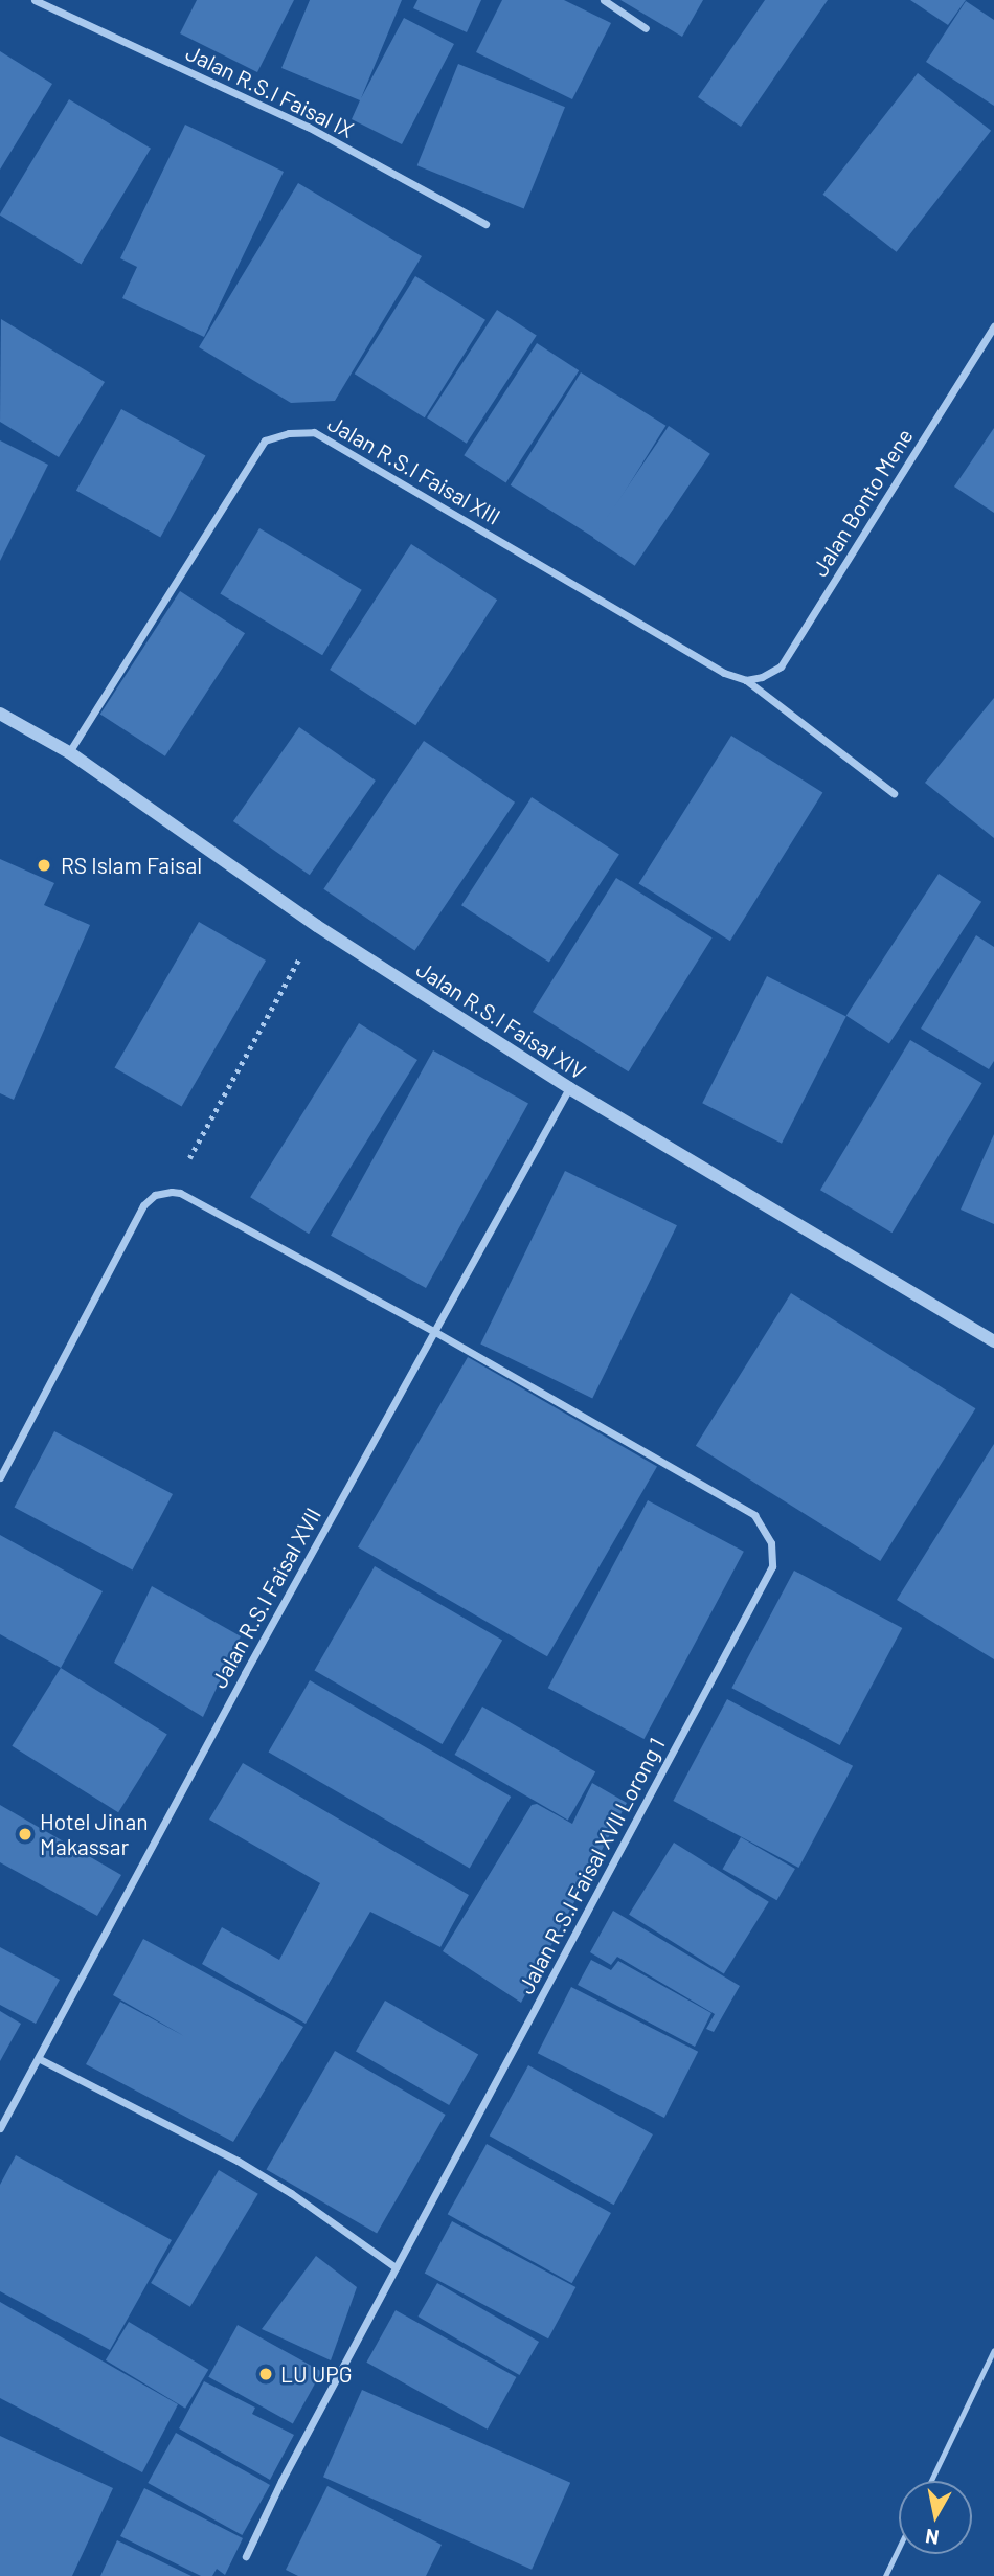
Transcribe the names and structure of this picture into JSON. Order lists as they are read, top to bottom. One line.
{"streets":{"street":["Jalan R.S.I Faisal IX","Jalan R.S.I Faisal XIII","Jalan Bonto Mene","Jalan R.S.I Faisal XIV","Jalan R.S.I Faisal XVII","Jalan R.S.I Faisal XVII Lorong 1"]},"crossings":[["Jalan R.S.I Faisal XIII","Jalan Bonto Mene"],["Jalan R.S.I Faisal XIII","Jalan R.S.I Faisal XIV"],["Jalan R.S.I Faisal XIV","Jalan R.S.I Faisal XVII"],["Jalan R.S.I Faisal XVII","Jalan R.S.I Faisal XVII Lorong 1"]],"places":["RS Islam Faisal","Hotel Jinan Makassar","LU UPG"],"north":"bottom"}
